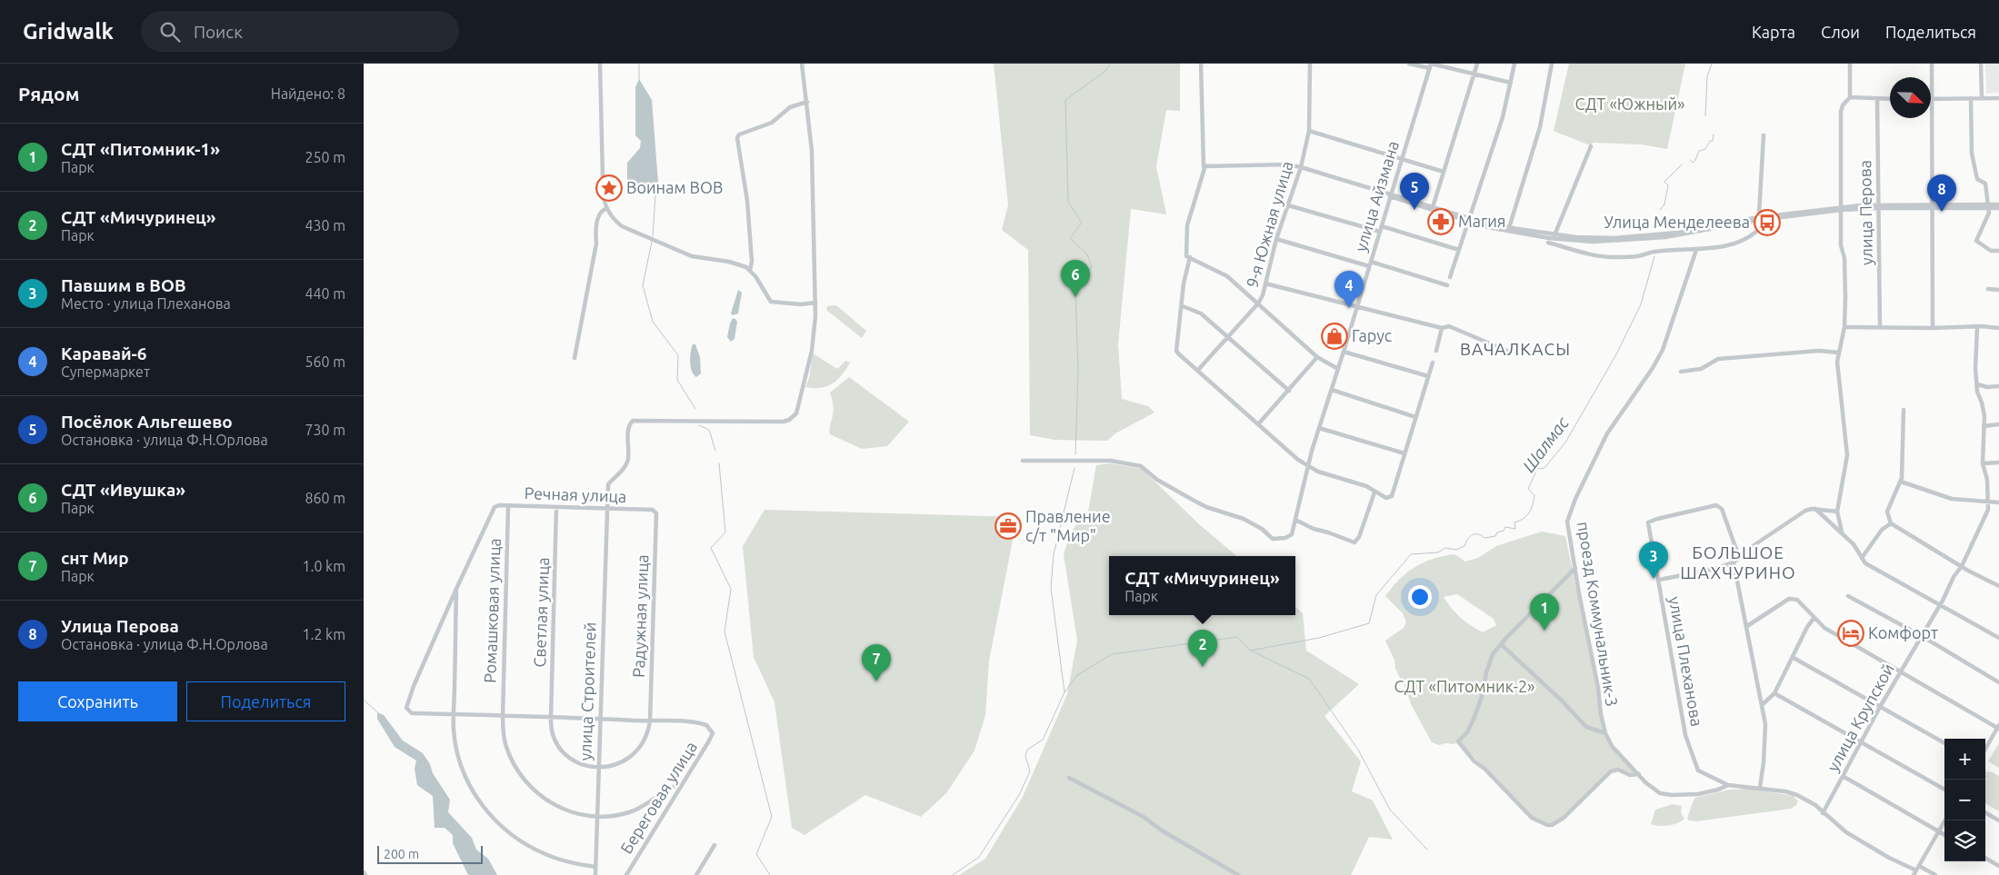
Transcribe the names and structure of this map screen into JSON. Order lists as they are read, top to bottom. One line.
{"streets":{"street":["улица Айзмана","улица Перова","9-я Южная улица","Речная улица","Ромашковая улица","Светлая улица","проезд Коммунальник-3","Радужная улица","улица Плеханова","улица Строителей","улица Крупской","Береговая улица"]},"crossings":[["Речная улица","Ромашковая улица"],["Речная улица","Светлая улица"],["Речная улица","Радужная улица"],["Речная улица","улица Строителей"],["Ромашковая улица","улица Строителей"],["Ромашковая улица","Береговая улица"],["Светлая улица","Радужная улица"],["Светлая улица","улица Строителей"],["проезд Коммунальник-3","улица Плеханова"],["проезд Коммунальник-3","улица Крупской"],["Радужная улица","улица Строителей"],["Радужная улица","Береговая улица"]],"districts":["ВАЧАЛКАСЫ","БОЛЬШОЕ ШАХЧУРИНО"],"water":["Шалмас"],"parks":["СДТ «Южный»","СДТ «Питомник-2»"],"places":{"place":["Воинам ВОВ"],"pharmacy":["Магия"],"bus stop":["Улица Менделеева"],"shop":["Гарус"],"office":["Правление с/т \"Мир\""],"hotel":["Комфорт"]},"scale_bar":"200 m","north":"bottom right","page":{"header":"Gridwalk","search":"Поиск","nav":["Карта","Слои","Поделиться"],"heading":["Рядом","Найдено: 8"],"list":[{"mark":"1","name":"СДТ «Питомник-1»","note":"Парк","value":"250 m"},{"mark":"2","name":"СДТ «Мичуринец»","note":"Парк","value":"430 m"},{"mark":"3","name":"Павшим в ВОВ","note":"Место · улица Плеханова","value":"440 m"},{"mark":"4","name":"Каравай-6","note":"Супермаркет","value":"560 m"},{"mark":"5","name":"Посёлок Альгешево","note":"Остановка · улица Ф.Н.Орлова","value":"730 m"},{"mark":"6","name":"СДТ «Ивушка»","note":"Парк","value":"860 m"},{"mark":"7","name":"снт Мир","note":"Парк","value":"1.0 km"},{"mark":"8","name":"Улица Перова","note":"Остановка · улица Ф.Н.Орлова","value":"1.2 km"}],"pins":["5","8","6","4","3","1","2","7"],"popup":["СДТ «Мичуринец»","Парк"],"buttons":["Сохранить","Поделиться"],"map_buttons":["+","−"],"scale":"200 m"}}
